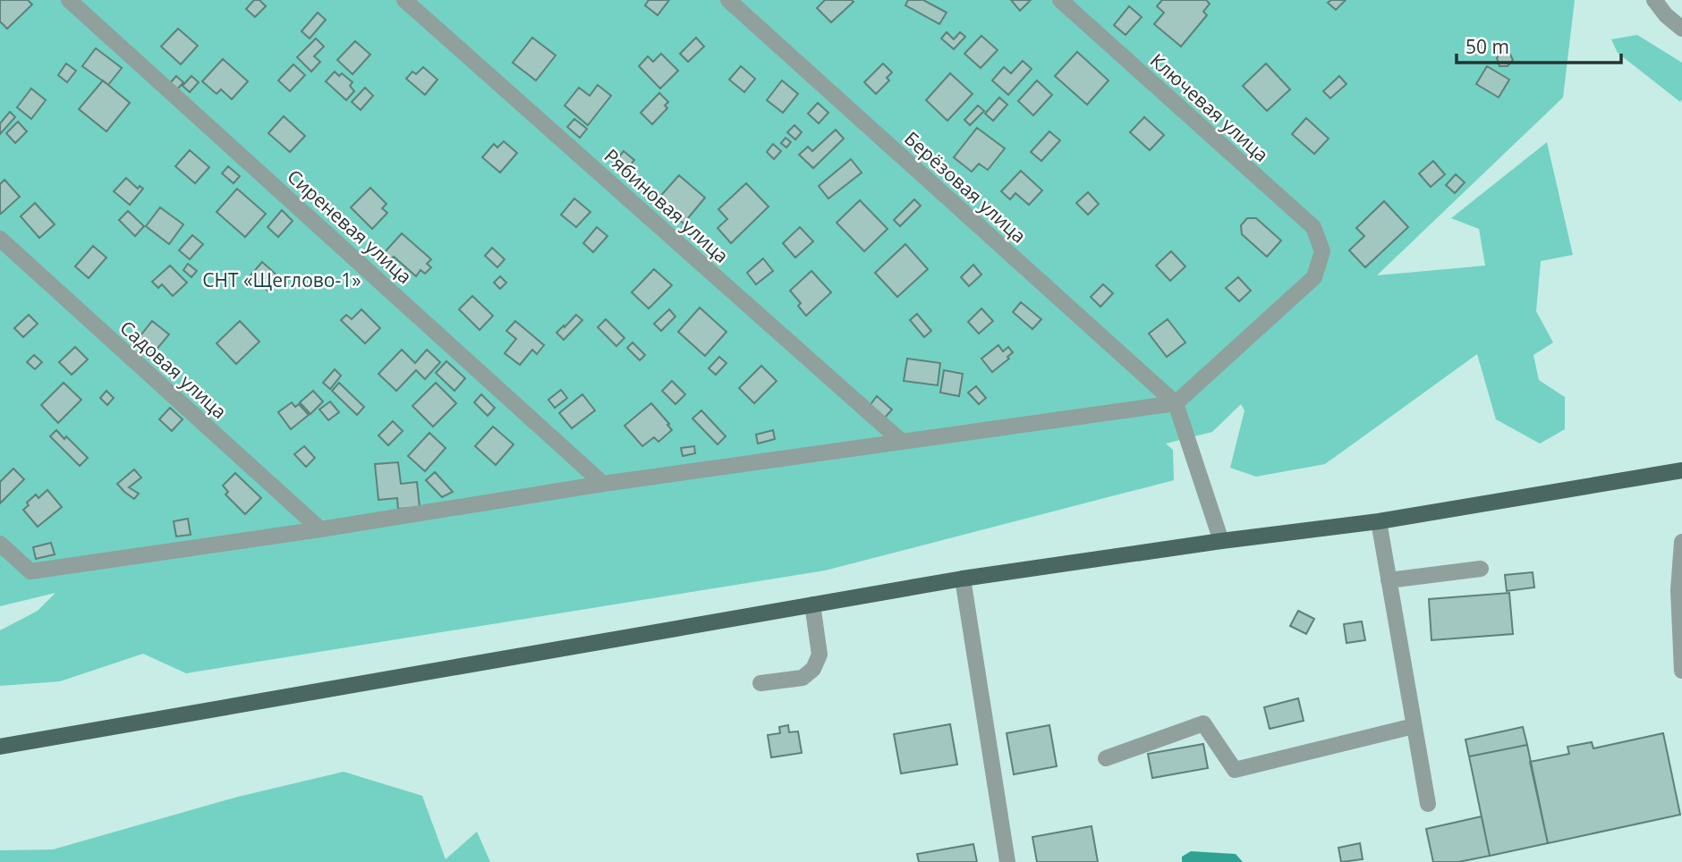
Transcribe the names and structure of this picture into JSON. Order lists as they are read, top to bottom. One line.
{"streets":{"street":["Ключевая улица","Берёзовая улица","Рябиновая улица","Сиреневая улица","Садовая улица"]},"crossings":[["Ключевая улица","Берёзовая улица"]],"parks":["СНТ «Щеглово-1»"],"scale_bar":"50 m"}
